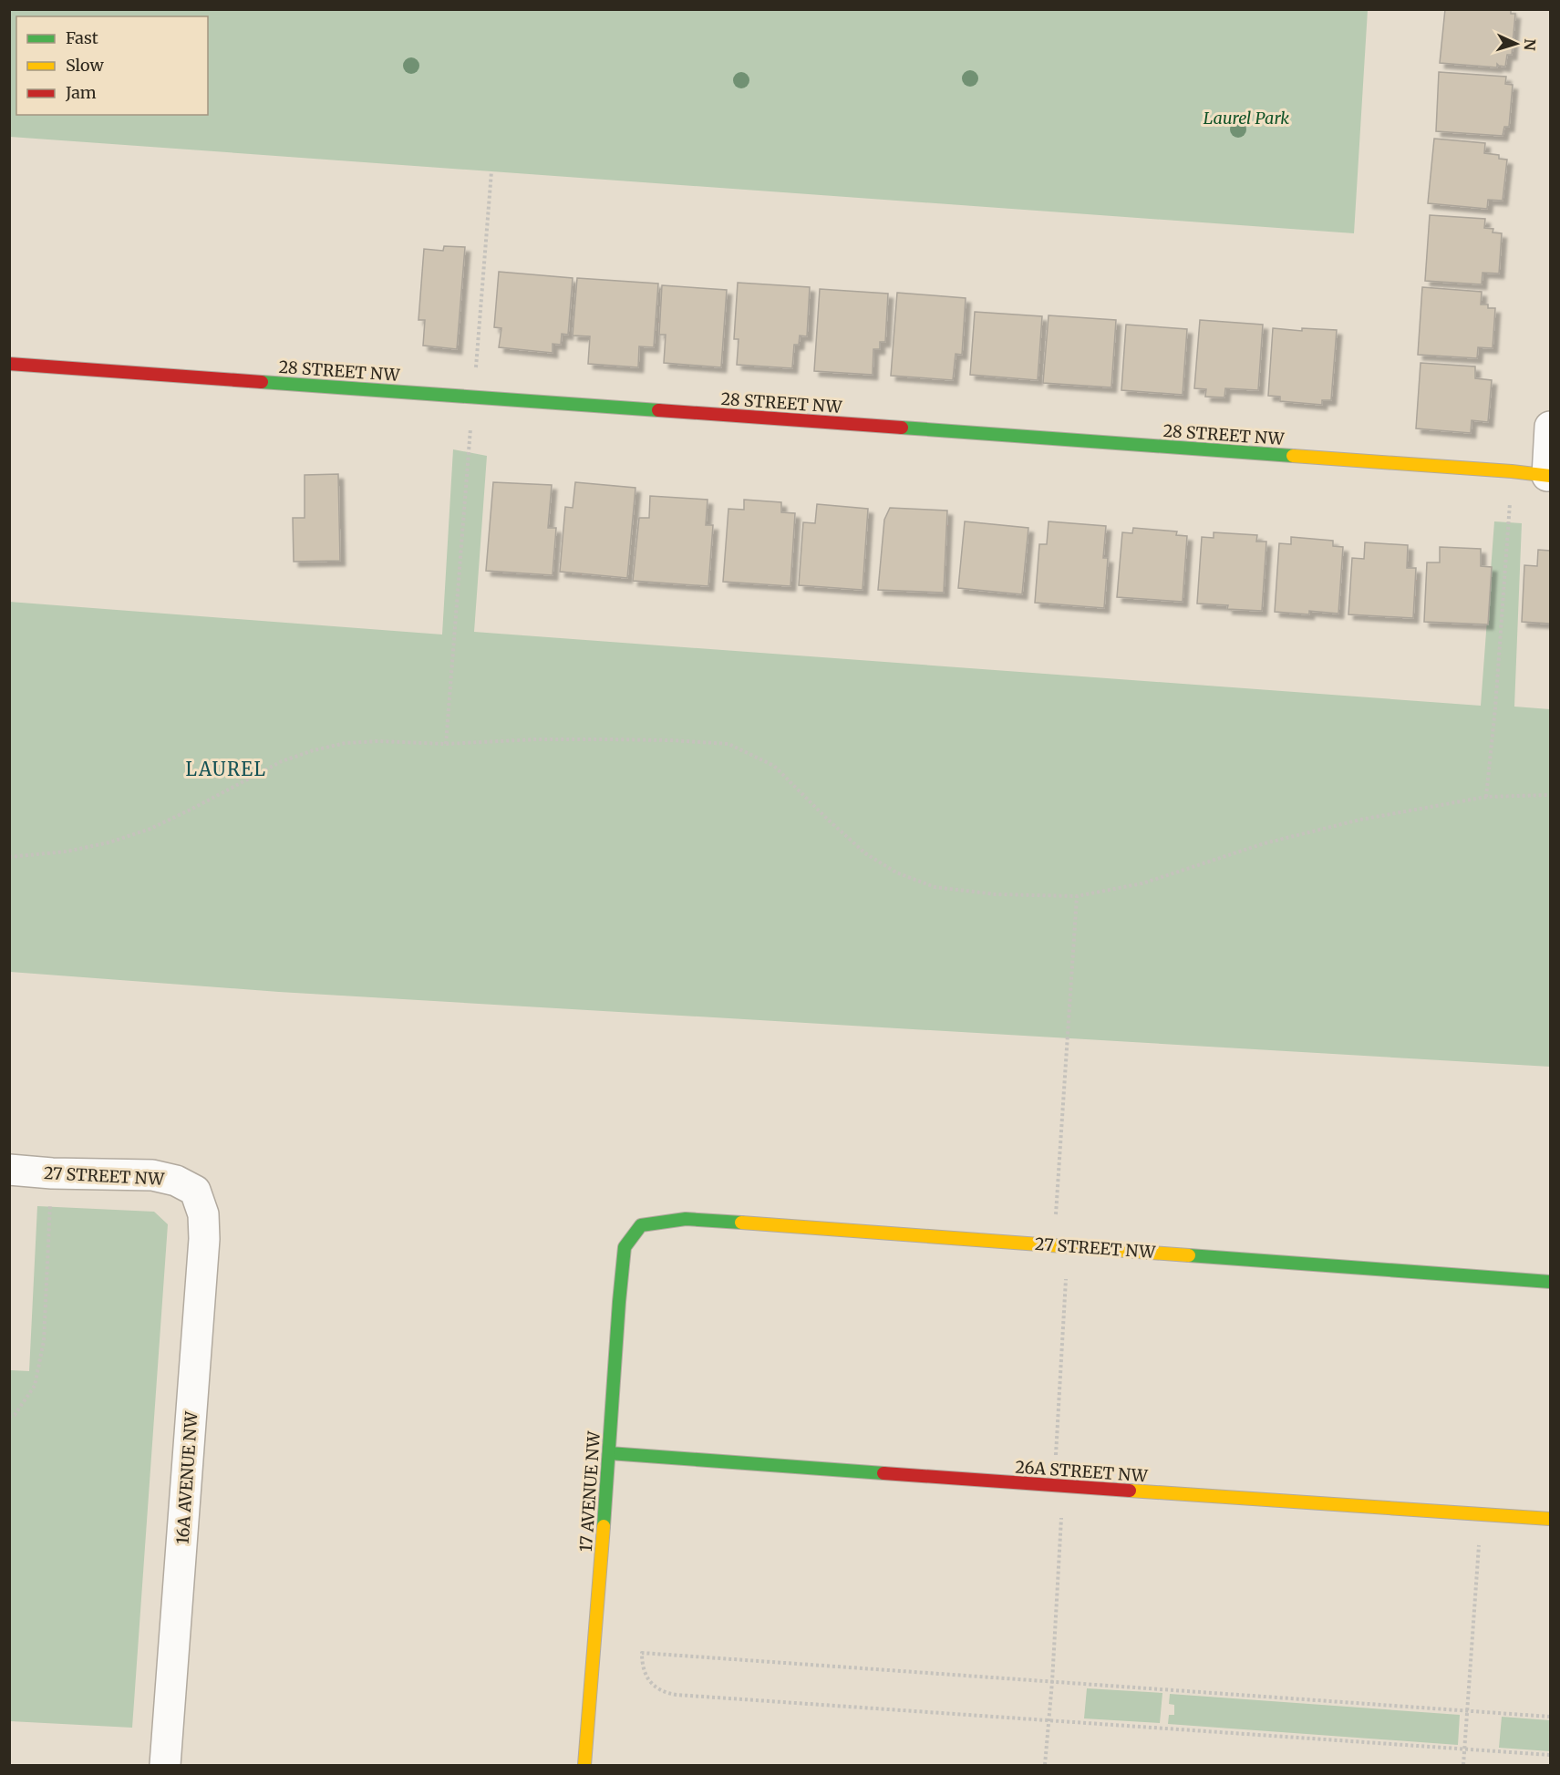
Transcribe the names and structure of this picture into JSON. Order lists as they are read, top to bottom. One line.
{"streets":{"street":["28 STREET NW","27 STREET NW","26A STREET NW","16A AVENUE NW","17 AVENUE NW"]},"crossings":[["27 STREET NW","16A AVENUE NW"],["27 STREET NW","17 AVENUE NW"],["26A STREET NW","17 AVENUE NW"]],"districts":["LAUREL"],"parks":["Laurel Park"],"legend":["Fast","Slow","Jam"],"north":"right"}
